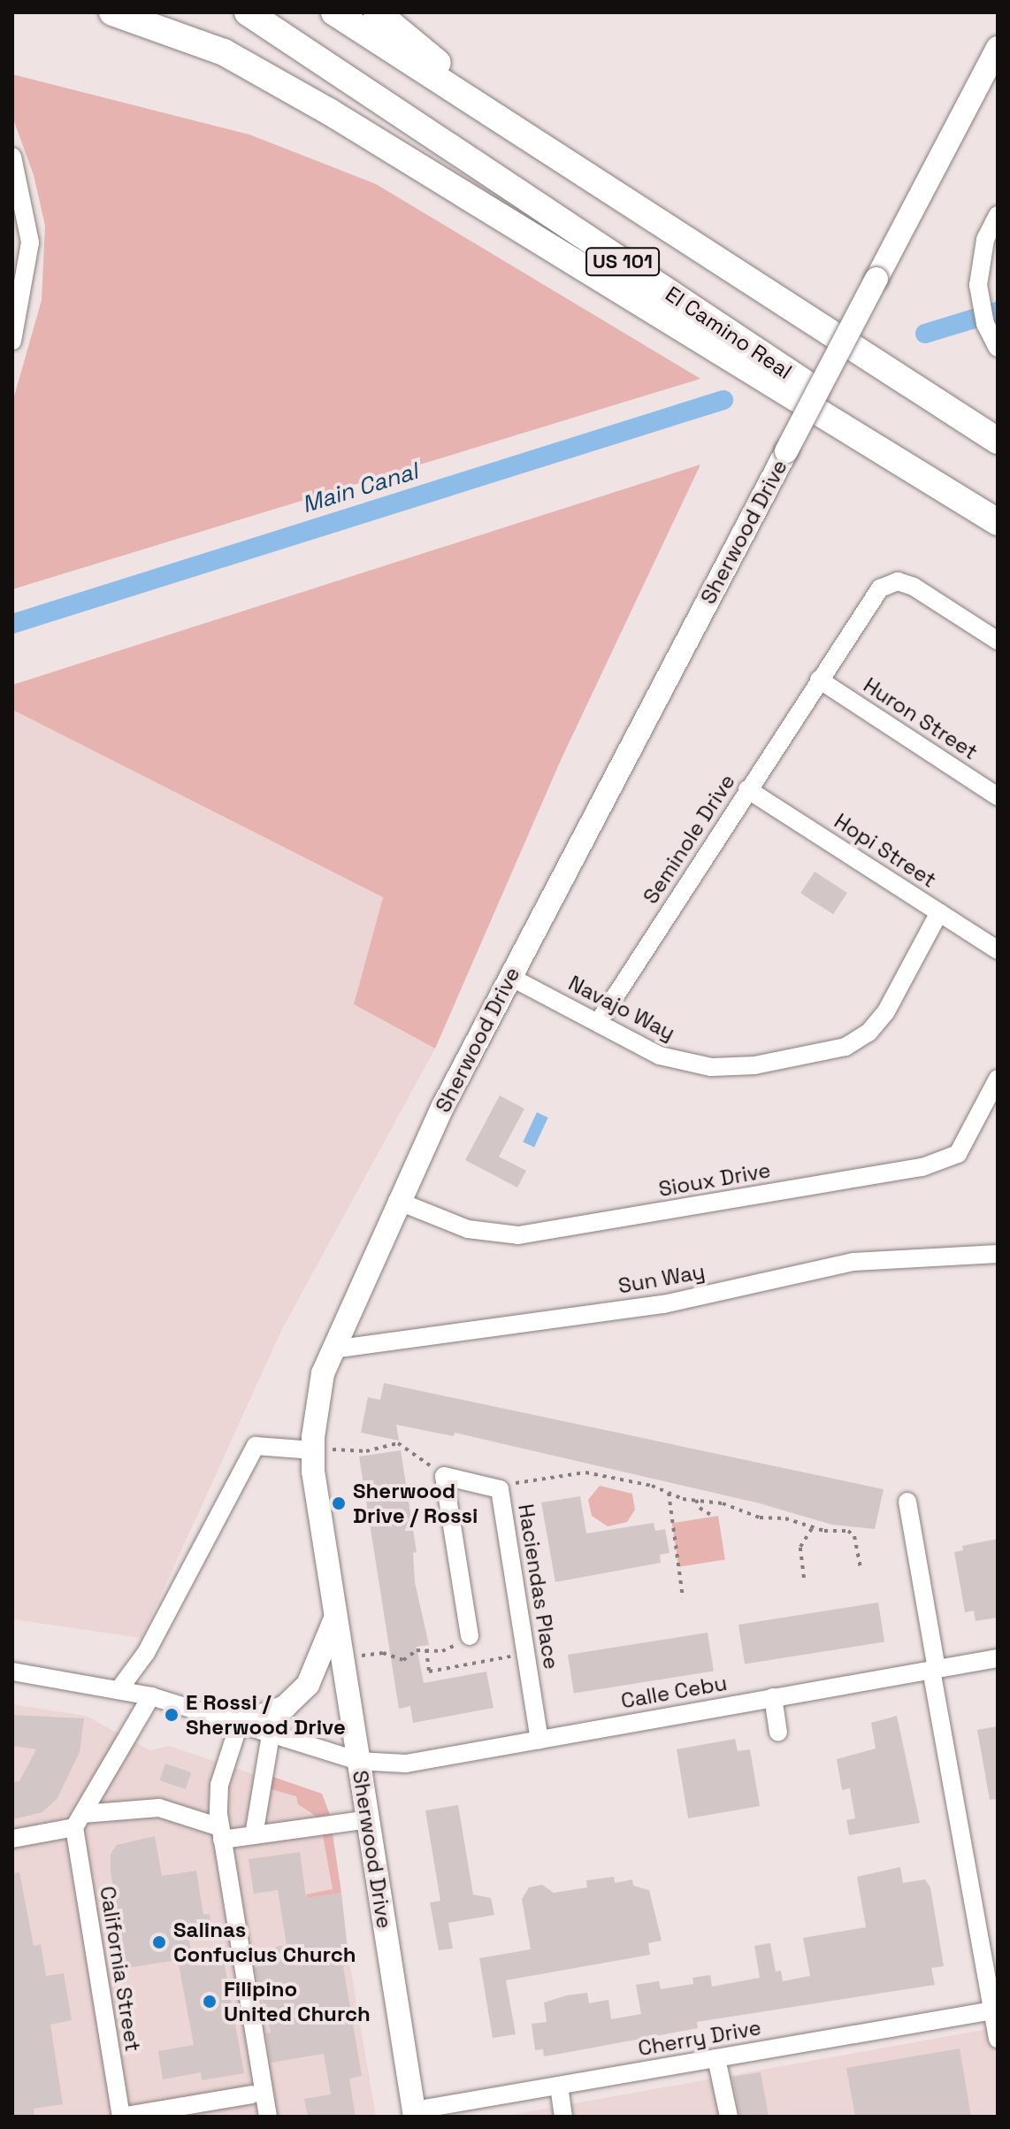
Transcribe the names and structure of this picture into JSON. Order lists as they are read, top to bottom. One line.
{"streets":{"highway":["US 101","El Camino Real"],"main road":["Sherwood Drive"],"street":["Huron Street","Seminole Drive","Hopi Street","Navajo Way","Sioux Drive","Sun Way","Haciendas Place","Calle Cebu","California Street","Cherry Drive"]},"crossings":[["Sherwood Drive","Navajo Way"],["Sherwood Drive","Sioux Drive"],["Sherwood Drive","Sun Way"],["Sherwood Drive","Calle Cebu"],["Sherwood Drive","Cherry Drive"],["Huron Street","Seminole Drive"],["Seminole Drive","Hopi Street"],["Seminole Drive","Navajo Way"],["Hopi Street","Navajo Way"],["Haciendas Place","Calle Cebu"]],"water":["Main Canal"],"places":["Sherwood Drive / Rossi","E Rossi / Sherwood Drive","Salinas Confucius Church","Filipino United Church"]}
